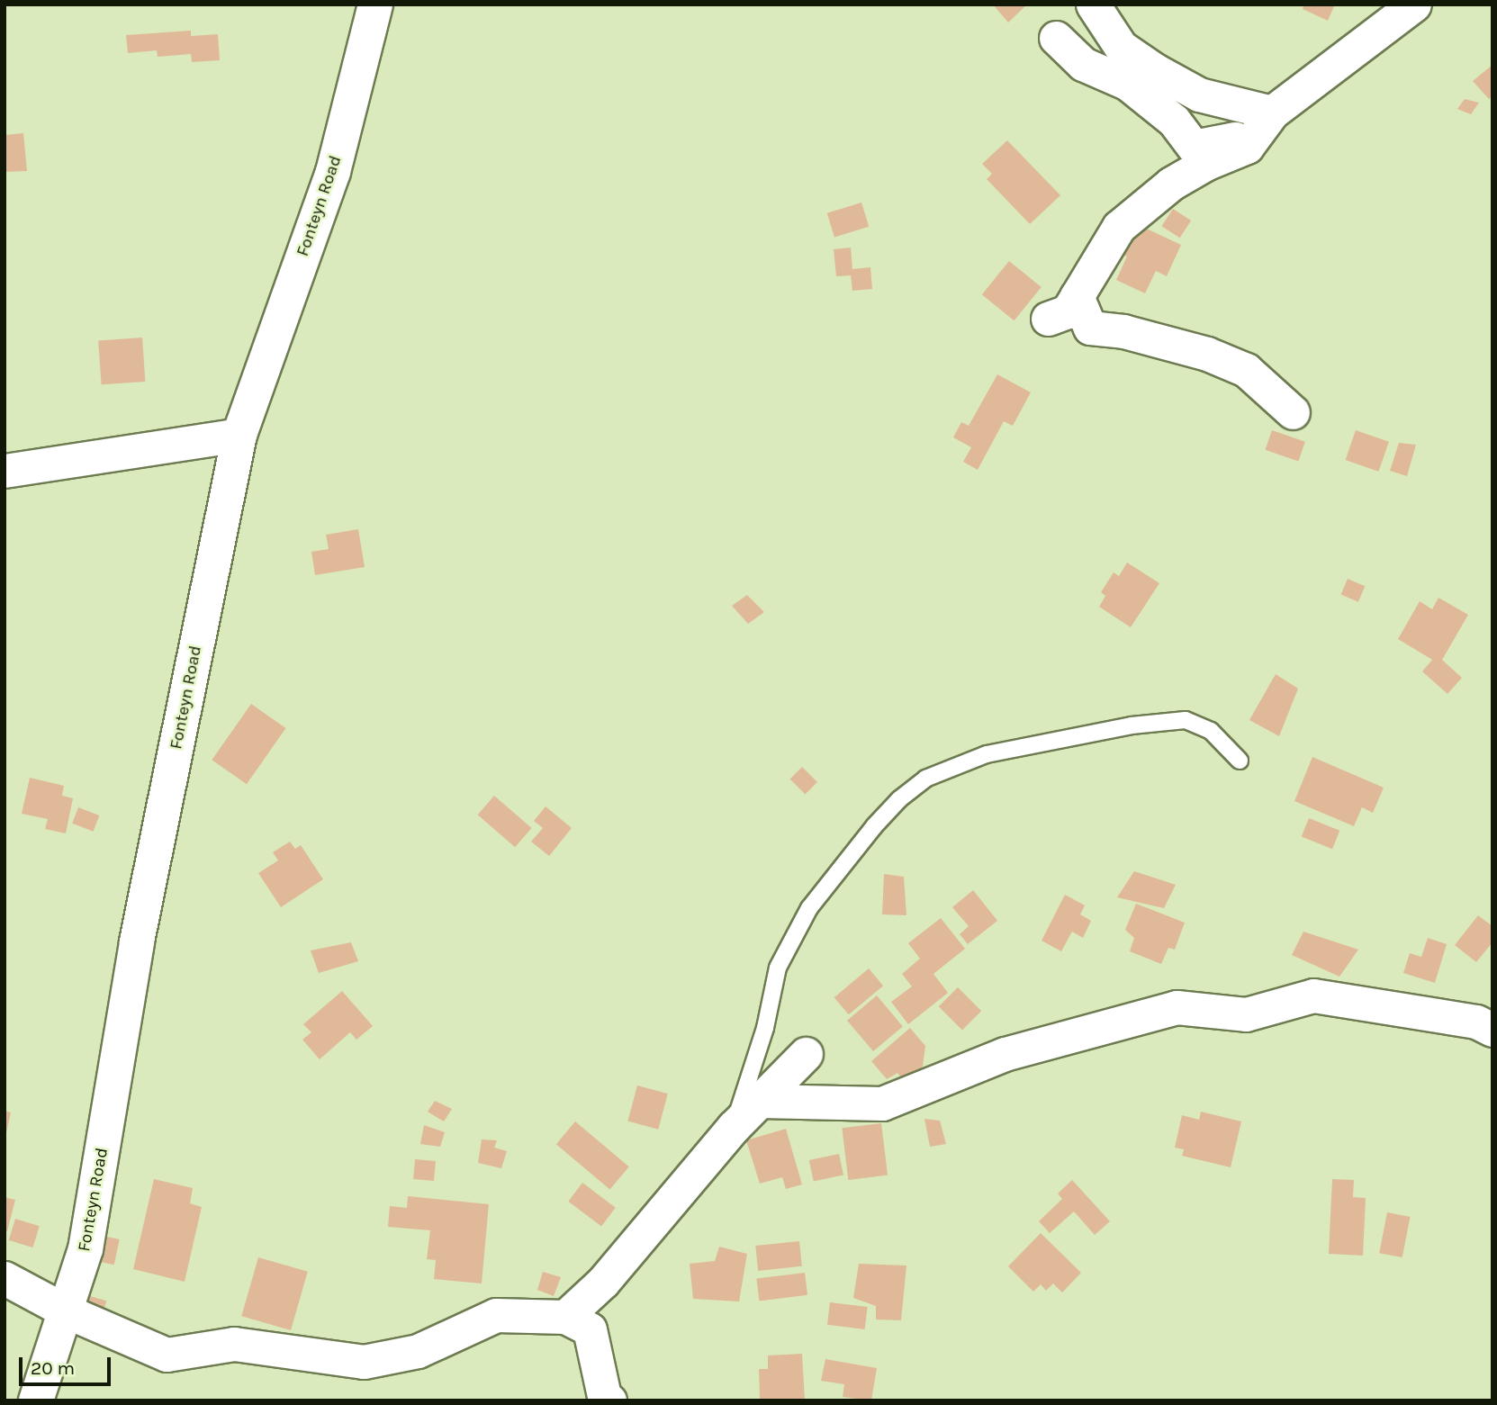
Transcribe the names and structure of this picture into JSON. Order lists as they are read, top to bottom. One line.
{"streets":{"street":["Fonteyn Road"]},"scale_bar":"20 m"}
